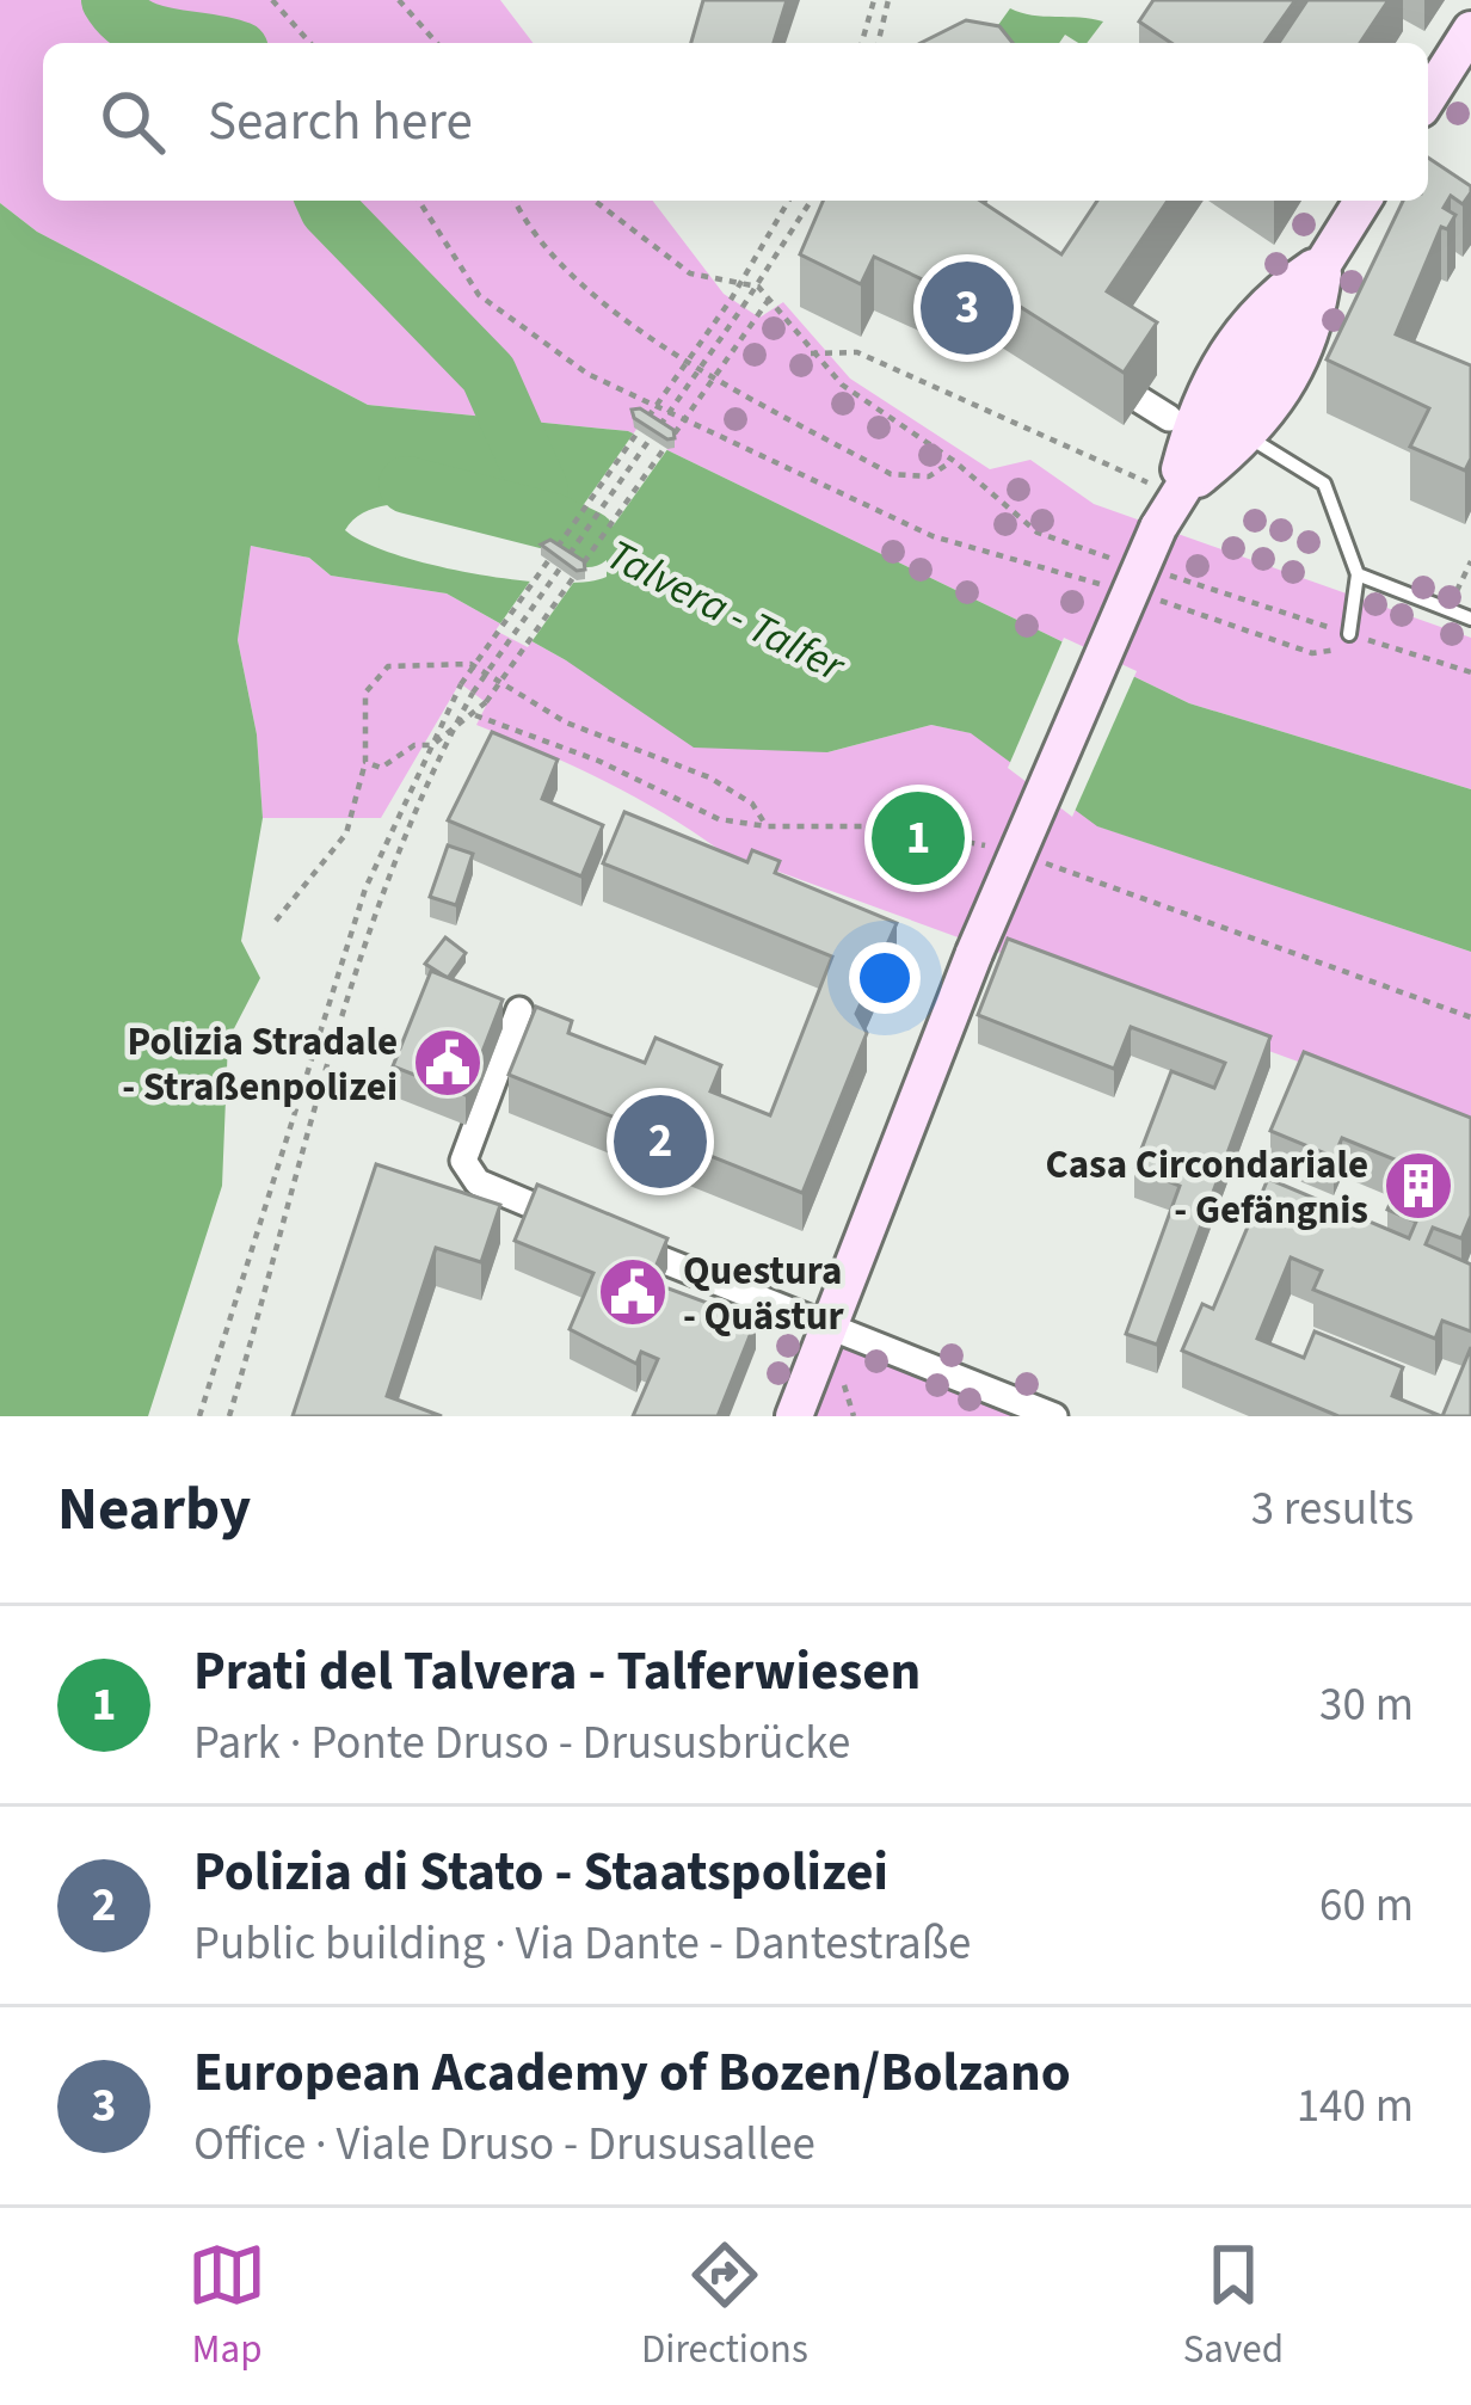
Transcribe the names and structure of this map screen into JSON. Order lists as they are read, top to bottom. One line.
{"water":["Talvera - Talfer"],"places":{"public building":["Polizia Stradale - Straßenpolizei","Questura - Quästur"],"building":["Casa Circondariale - Gefängnis"]},"page":{"search":"Search here","pins":["3","1","2"],"heading":["Nearby","3 results"],"list":[{"mark":"1","name":"Prati del Talvera - Talferwiesen","note":"Park · Ponte Druso - Drususbrücke","value":"30 m"},{"mark":"2","name":"Polizia di Stato - Staatspolizei","note":"Public building · Via Dante - Dantestraße","value":"60 m"},{"mark":"3","name":"European Academy of Bozen/Bolzano","note":"Office · Viale Druso - Drususallee","value":"140 m"}],"nav":["Map","Directions","Saved"]}}
